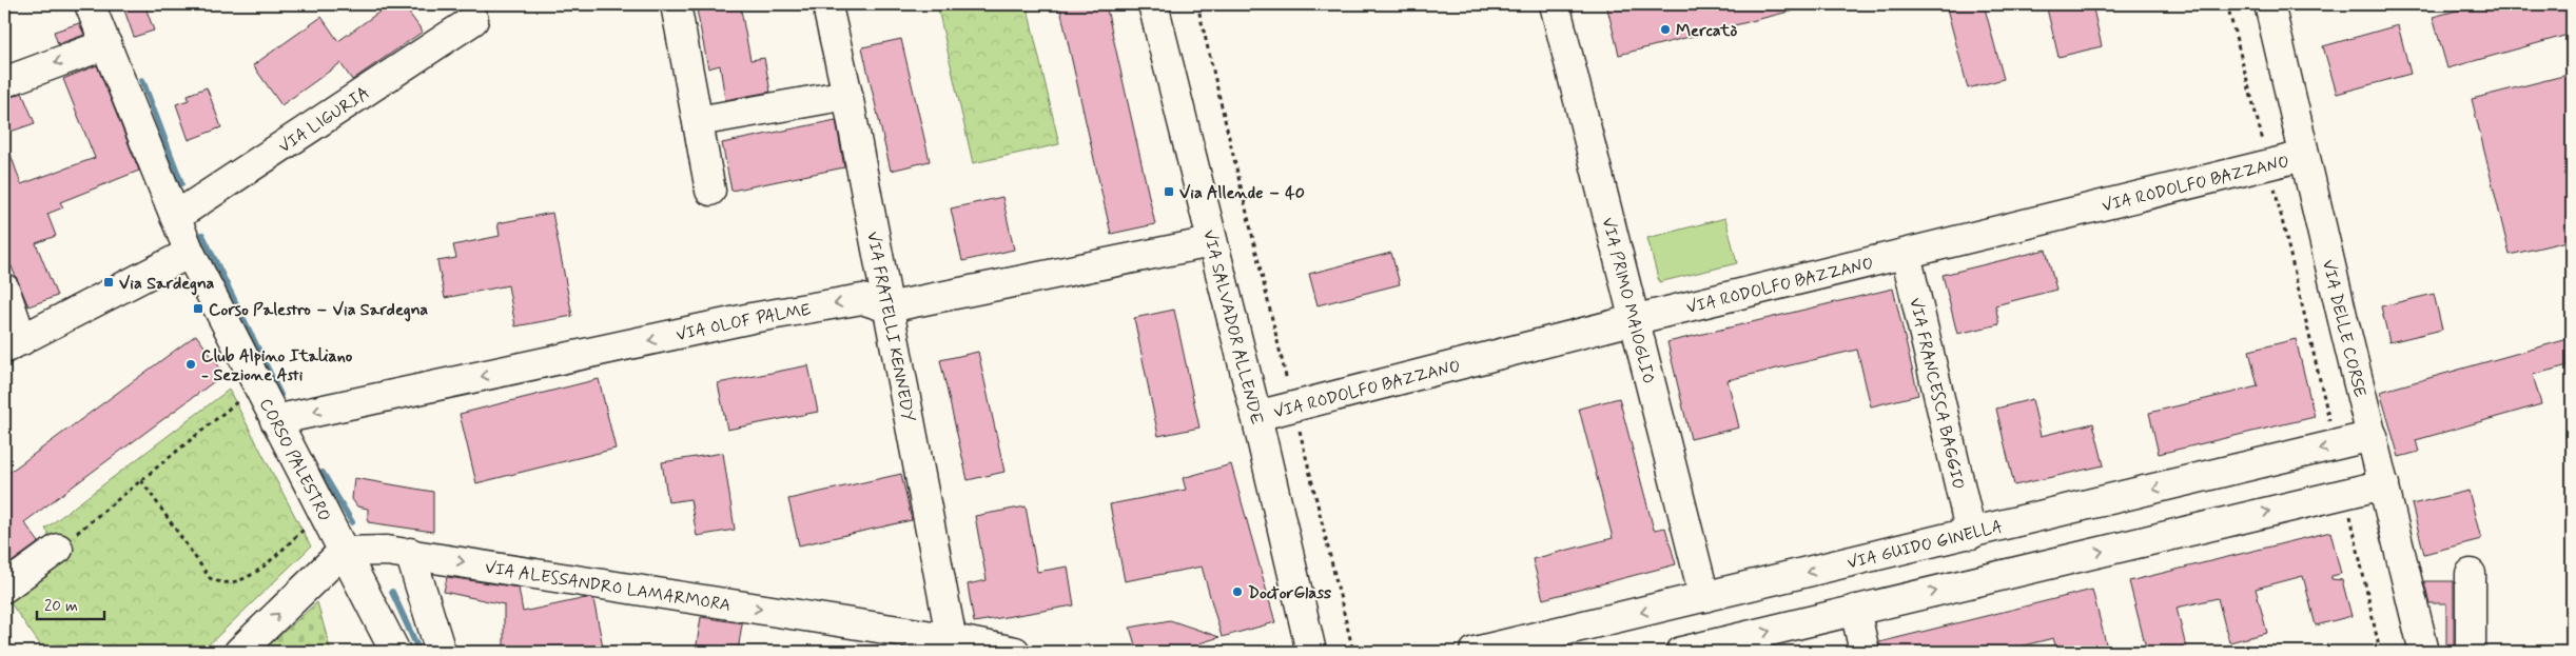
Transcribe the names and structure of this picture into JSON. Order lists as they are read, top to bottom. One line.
{"streets":{"street":["VIA LIGURIA","VIA RODOLFO BAZZANO","VIA PRIMO MAIOGLIO","VIA OLOF PALME","VIA FRATELLI KENNEDY","VIA SALVADOR ALLENDE","VIA DELLE CORSE","VIA FRANCESCA BAGGIO","CORSO PALESTRO","VIA GUIDO GINELLA","VIA ALESSANDRO LAMARMORA"]},"crossings":[["VIA LIGURIA","CORSO PALESTRO"],["VIA RODOLFO BAZZANO","VIA PRIMO MAIOGLIO"],["VIA RODOLFO BAZZANO","VIA SALVADOR ALLENDE"],["VIA RODOLFO BAZZANO","VIA DELLE CORSE"],["VIA RODOLFO BAZZANO","VIA FRANCESCA BAGGIO"],["VIA PRIMO MAIOGLIO","VIA GUIDO GINELLA"],["VIA OLOF PALME","VIA FRATELLI KENNEDY"],["VIA OLOF PALME","VIA SALVADOR ALLENDE"],["VIA OLOF PALME","CORSO PALESTRO"],["VIA FRATELLI KENNEDY","VIA ALESSANDRO LAMARMORA"],["VIA DELLE CORSE","VIA GUIDO GINELLA"],["VIA FRANCESCA BAGGIO","VIA GUIDO GINELLA"],["CORSO PALESTRO","VIA ALESSANDRO LAMARMORA"]],"one_way":["VIA OLOF PALME","VIA ALESSANDRO LAMARMORA"],"places":{"other":["Mercatò","Club Alpino Italiano - Sezione Asti","DoctorGlass"],"transit":["Via Allende – 40","Via Sardegna","Corso Palestro – Via Sardegna"]},"scale_bar":"20 m"}
